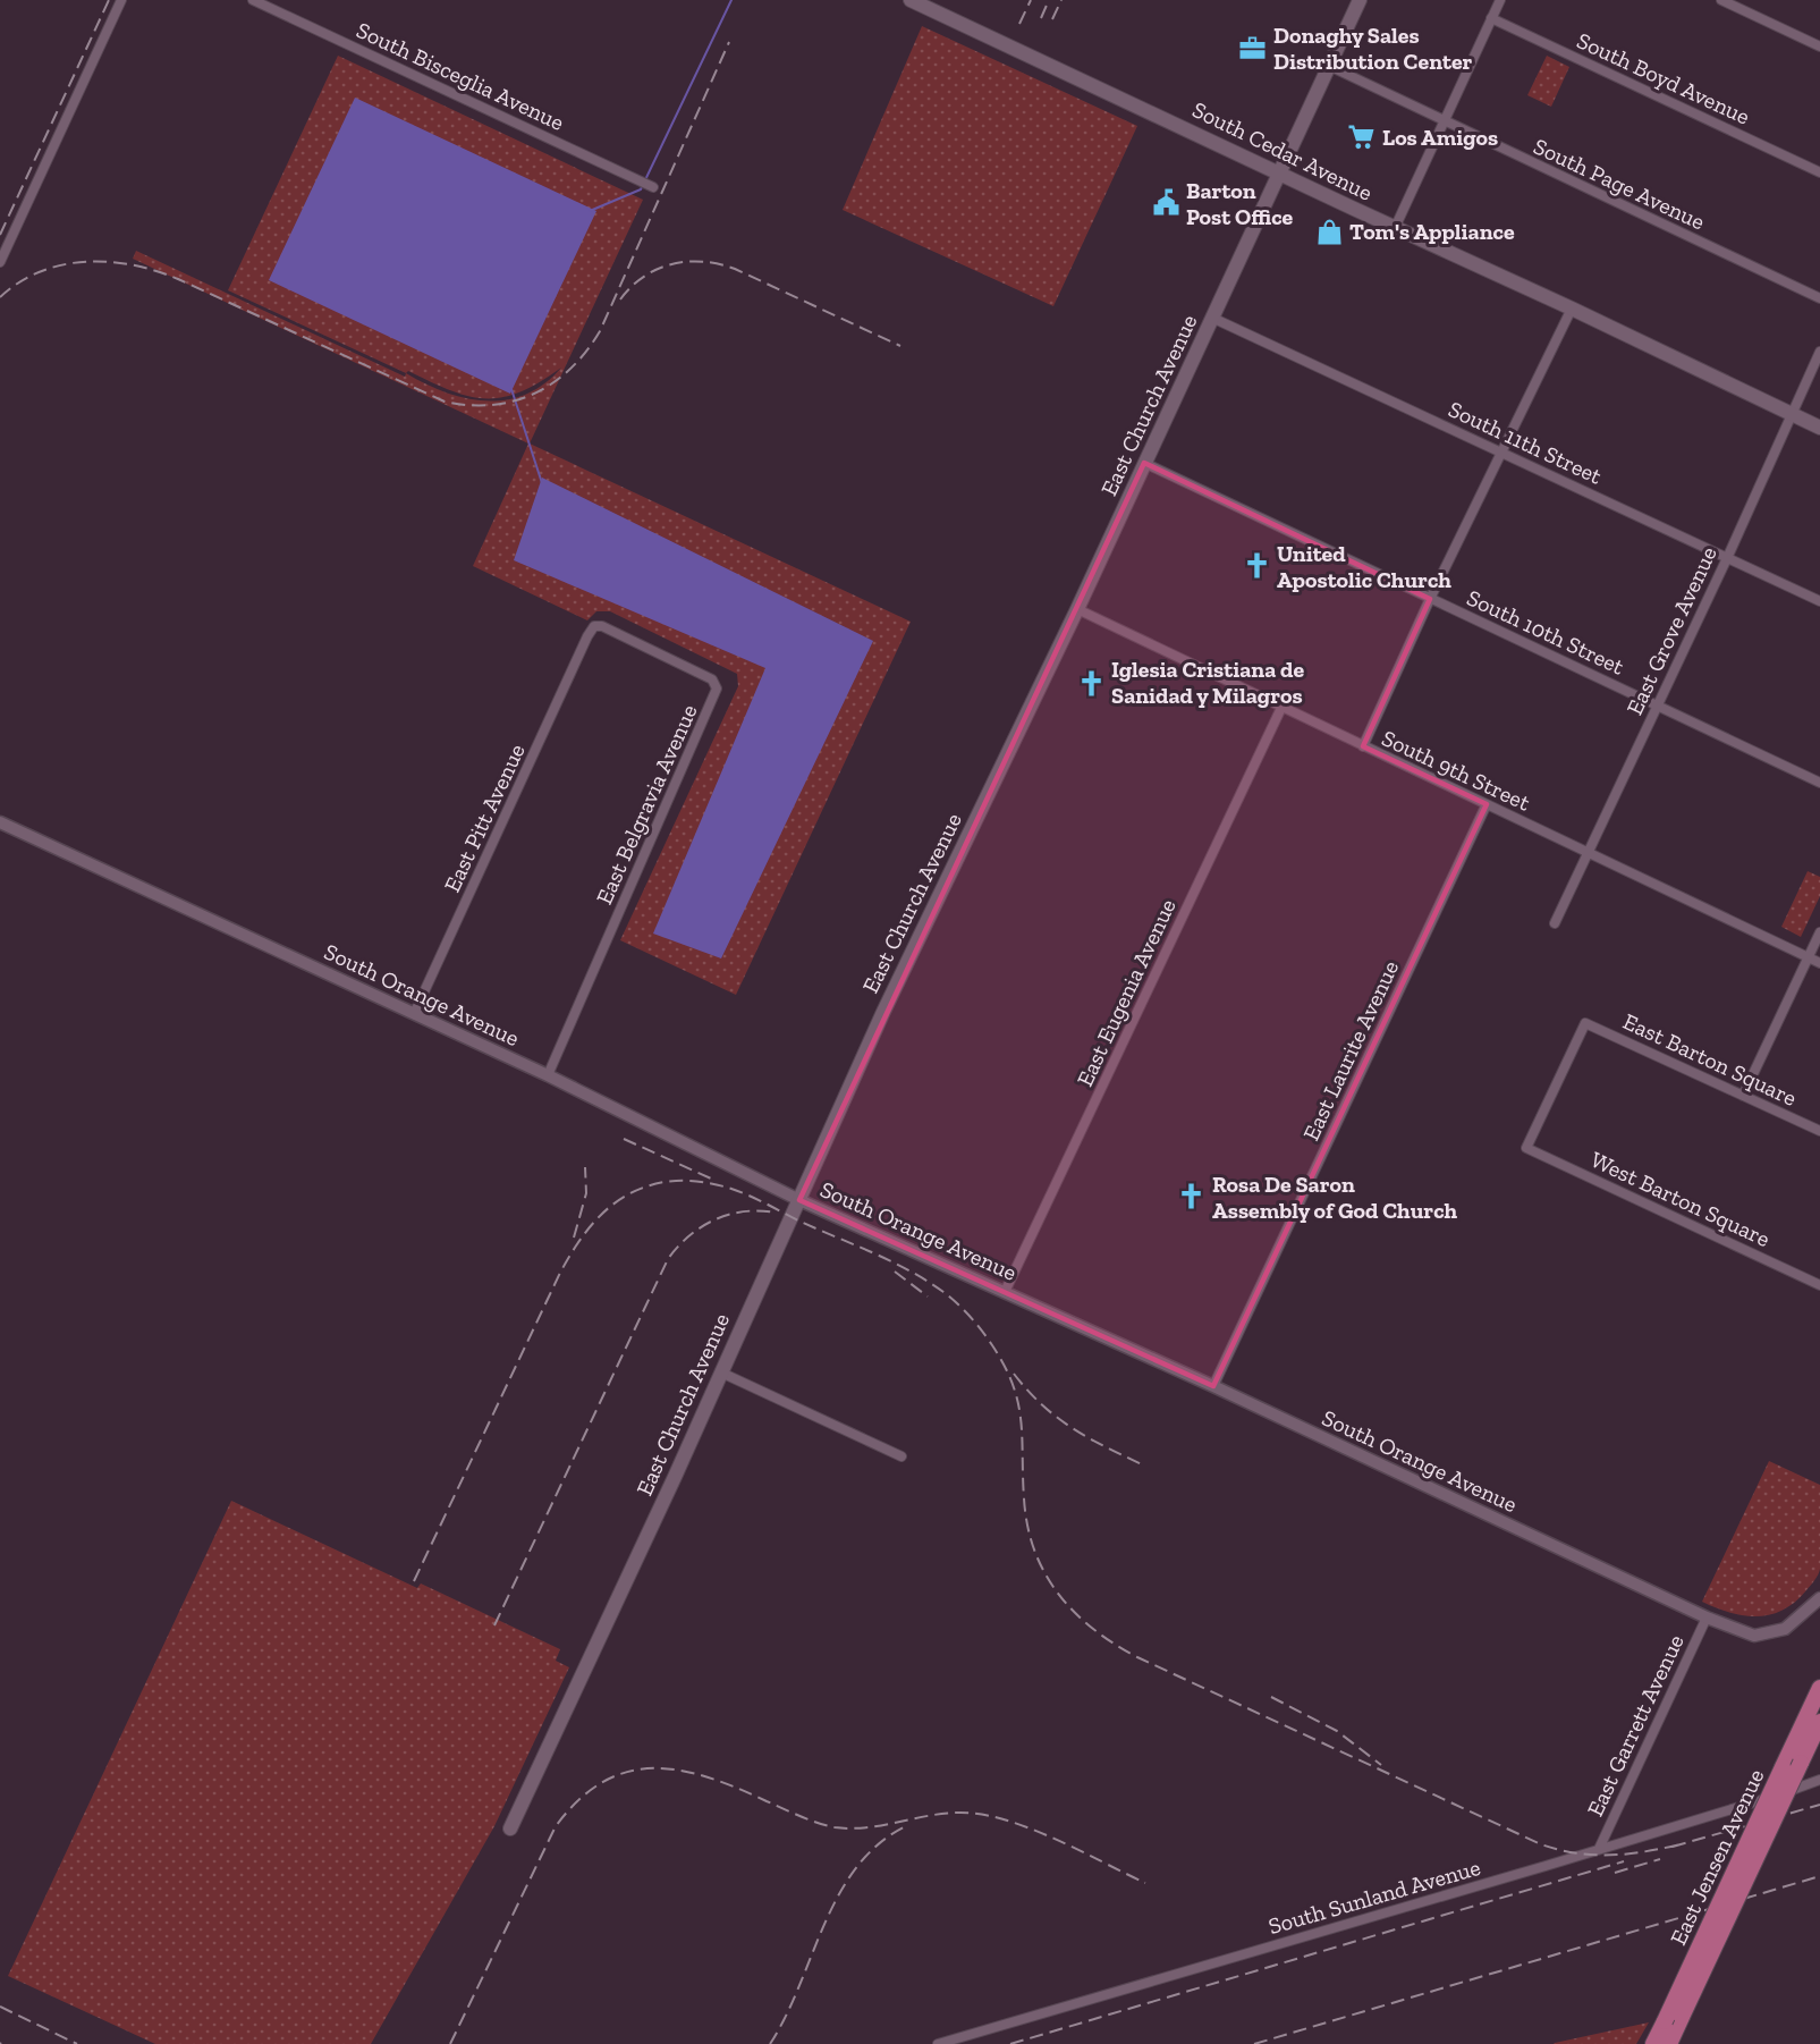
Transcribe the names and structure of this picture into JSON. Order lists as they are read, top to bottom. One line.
{"streets":{"main road":["South Cedar Avenue","East Church Avenue","East Jensen Avenue"],"street":["South Bisceglia Avenue","South Boyd Avenue","South Page Avenue","South 11th Street","East Grove Avenue","South 10th Street","South 9th Street","East Belgravia Avenue","East Pitt Avenue","East Eugenia Avenue","South Orange Avenue","East Laurite Avenue","East Barton Square","West Barton Square","East Garrett Avenue","South Sunland Avenue"]},"crossings":[["South Cedar Avenue","East Church Avenue"],["South Cedar Avenue","East Grove Avenue"],["South Page Avenue","East Church Avenue"],["East Church Avenue","South 11th Street"],["East Church Avenue","South 10th Street"],["East Church Avenue","South 9th Street"],["East Church Avenue","South Orange Avenue"],["South 11th Street","East Grove Avenue"],["East Grove Avenue","South 10th Street"],["East Grove Avenue","South 9th Street"],["South 9th Street","East Eugenia Avenue"],["South 9th Street","East Laurite Avenue"],["East Belgravia Avenue","East Pitt Avenue"],["East Belgravia Avenue","South Orange Avenue"],["East Pitt Avenue","South Orange Avenue"],["East Eugenia Avenue","South Orange Avenue"],["South Orange Avenue","East Laurite Avenue"],["South Orange Avenue","East Garrett Avenue"],["East Barton Square","West Barton Square"],["East Garrett Avenue","South Sunland Avenue"]],"places":{"office":["Donaghy Sales Distribution Center"],"supermarket":["Los Amigos"],"public building":["Barton Post Office"],"shop":["Tom's Appliance"],"church":["United Apostolic Church","Iglesia Cristiana de Sanidad y Milagros","Rosa De Saron Assembly of God Church"]}}
